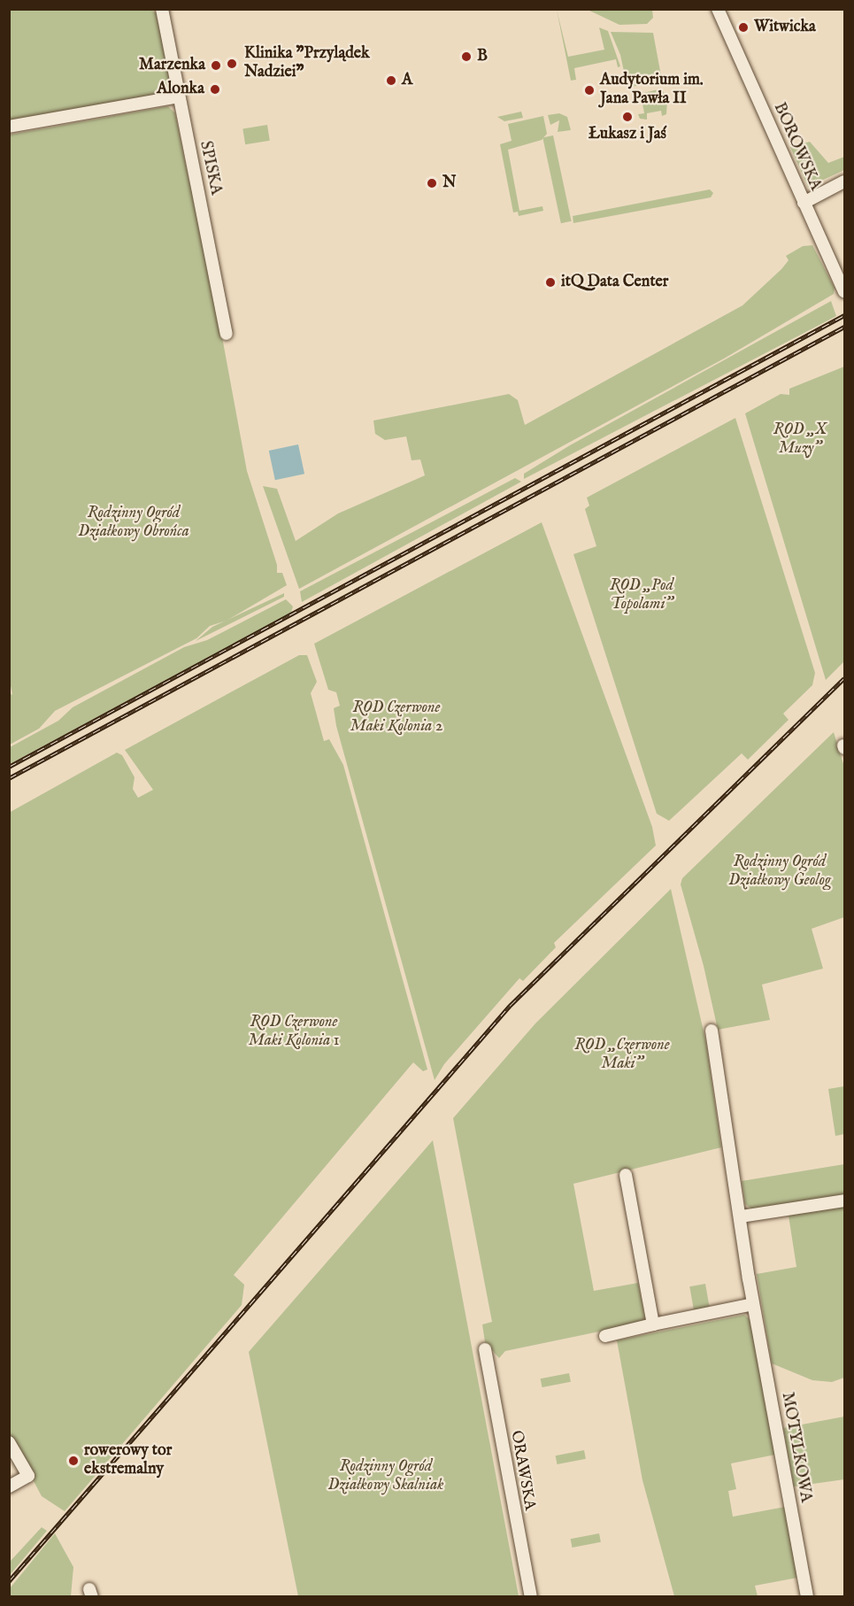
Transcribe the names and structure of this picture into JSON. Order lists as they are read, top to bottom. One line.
{"streets":{"street":["BOROWSKA","SPISKA","MOTYLKOWA","ORAWSKA"]},"parks":["ROD „X Muzy”","Rodzinny Ogród Działkowy Obrońca","ROD „Pod Topolami”","ROD Czerwone Maki Kolonia 2","Rodzinny Ogród Działkowy Geolog","ROD Czerwone Maki Kolonia 1","ROD „Czerwone Maki”","Rodzinny Ogród Działkowy Skalniak"],"places":["Witwicka","B","Klinika \"Przylądek Nadziei\"","Marzenka","A","Alonka","Audytorium im. Jana Pawła II","Łukasz i Jaś","N","itQ Data Center","rowerowy tor ekstremalny"]}
